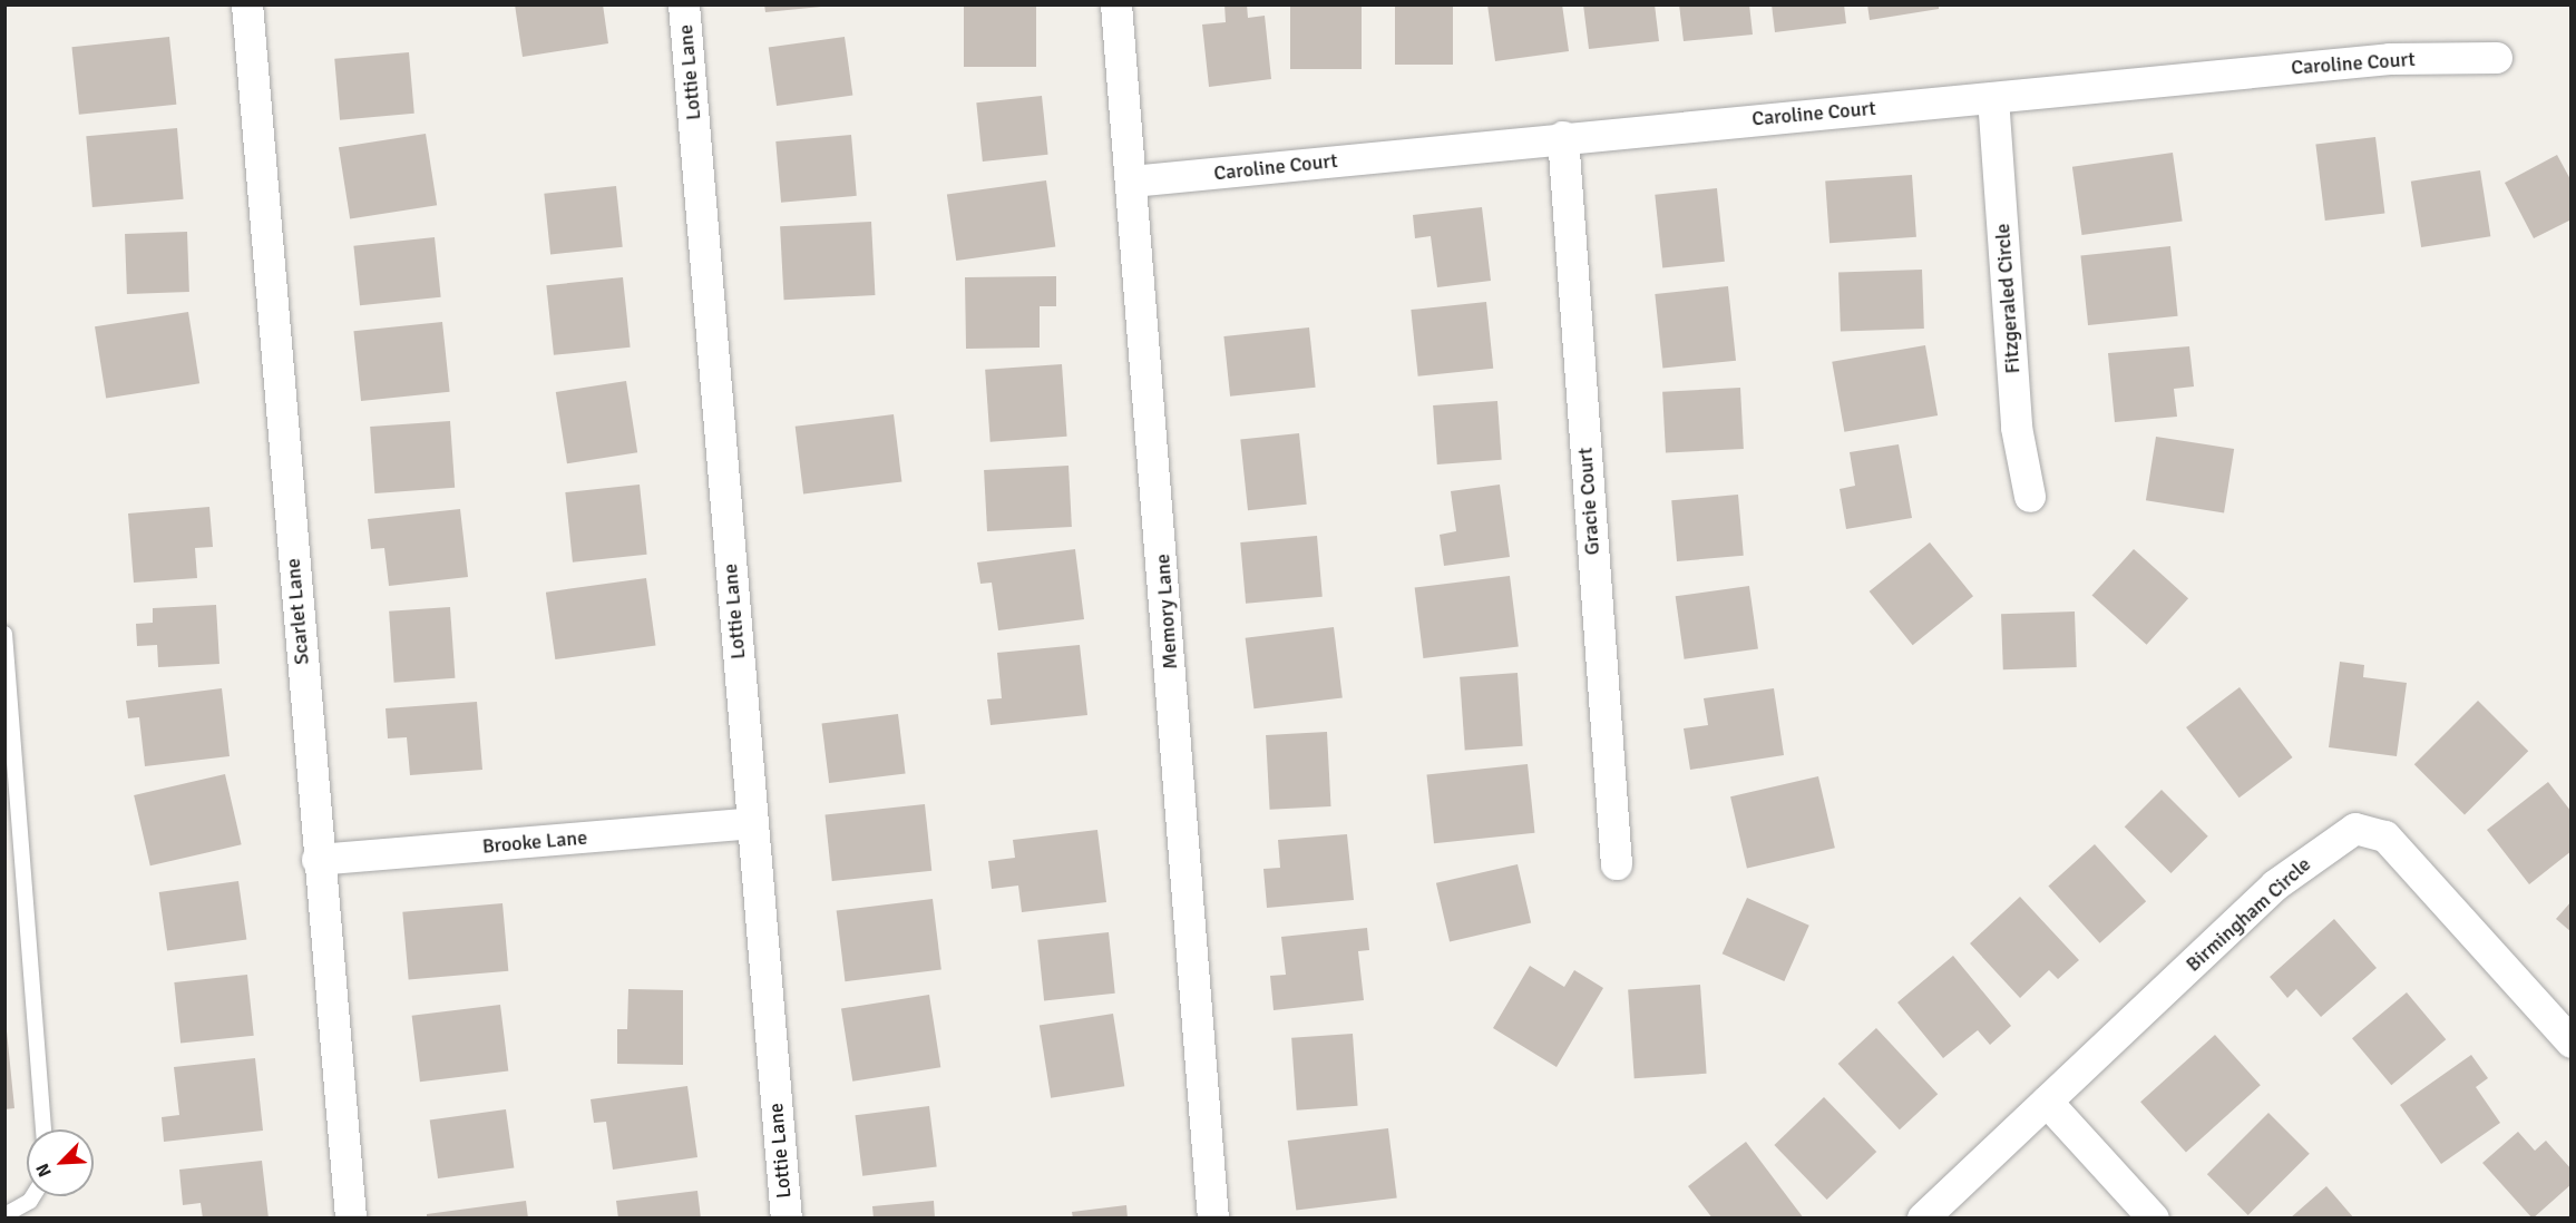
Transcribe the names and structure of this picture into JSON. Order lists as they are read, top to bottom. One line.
{"streets":{"street":["Caroline Court","Lottie Lane","Fitzgeraled Circle","Gracie Court","Scarlet Lane","Memory Lane","Brooke Lane","Birmingham Circle"]},"crossings":[["Caroline Court","Fitzgeraled Circle"],["Caroline Court","Gracie Court"],["Caroline Court","Memory Lane"],["Lottie Lane","Brooke Lane"],["Scarlet Lane","Brooke Lane"]],"north":"bottom left"}
